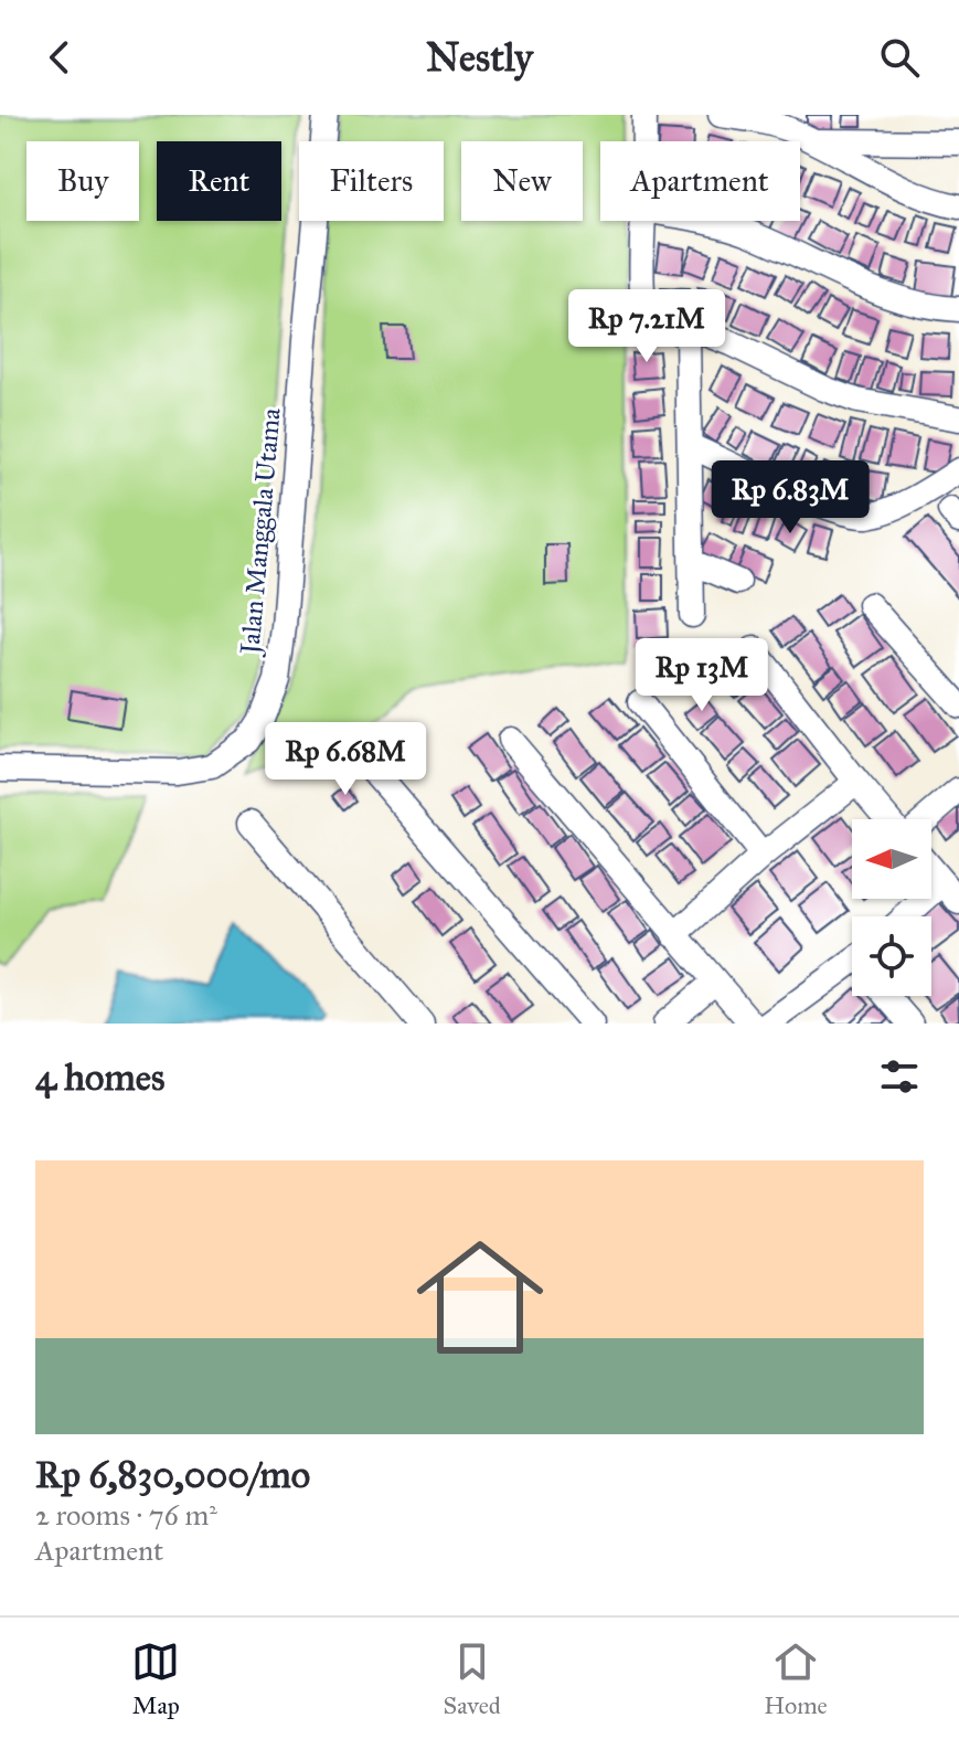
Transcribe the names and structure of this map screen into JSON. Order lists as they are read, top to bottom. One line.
{"streets":{"street":["Jalan Manggala Utama"]},"north":"left","page":{"header":"Nestly","chip":["Buy","Rent","Filters","New","Apartment"],"price":["Rp 7.21M","Rp 6.83M","Rp 13M","Rp 6.68M"],"heading":"4 homes","list":[{"name":"Rp 6,830,000/mo","note":"2 rooms · 76 m² · Apartment"}],"tabs":["Map","Saved","Home"]}}
